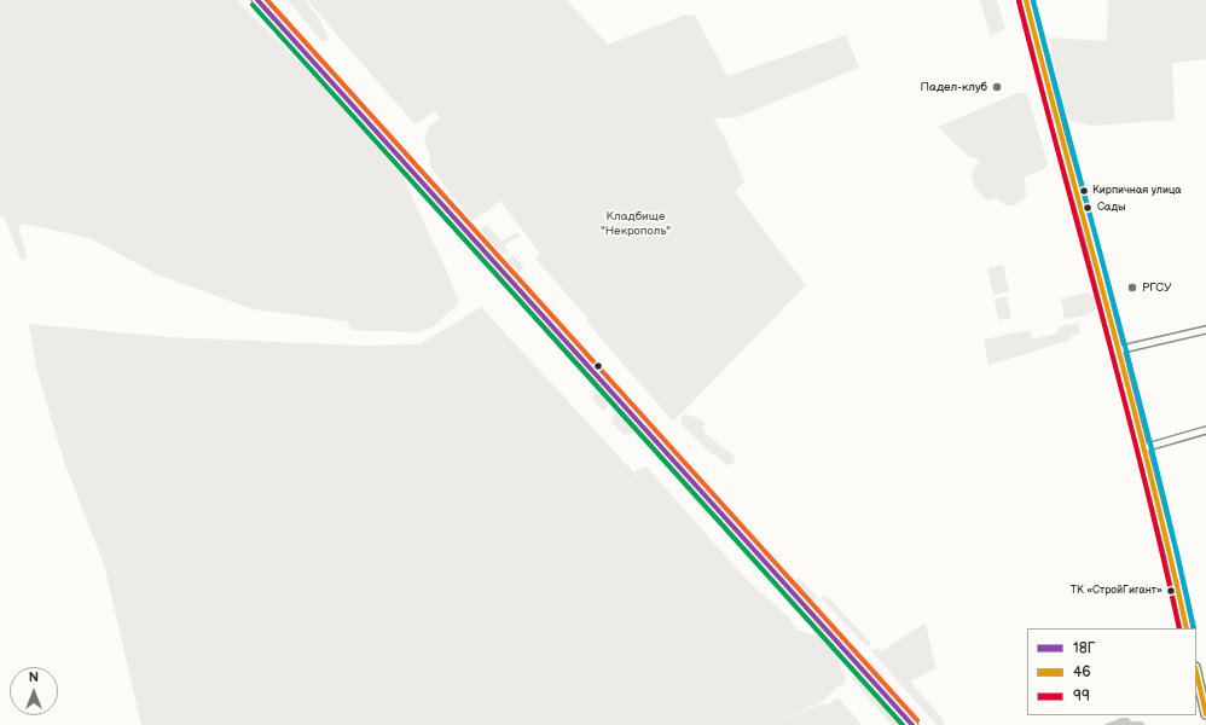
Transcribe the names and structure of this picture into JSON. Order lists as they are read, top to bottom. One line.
{"parks":["Кладбище \"Некрополь\""],"places":["Падел-клуб","Кирпичная улица","Сады","РГСУ","ТК «СтройГигант»"],"lines":["transit line 18Г","transit line 46","transit line 99"],"legend":["18Г","46","99"],"north":"top"}
